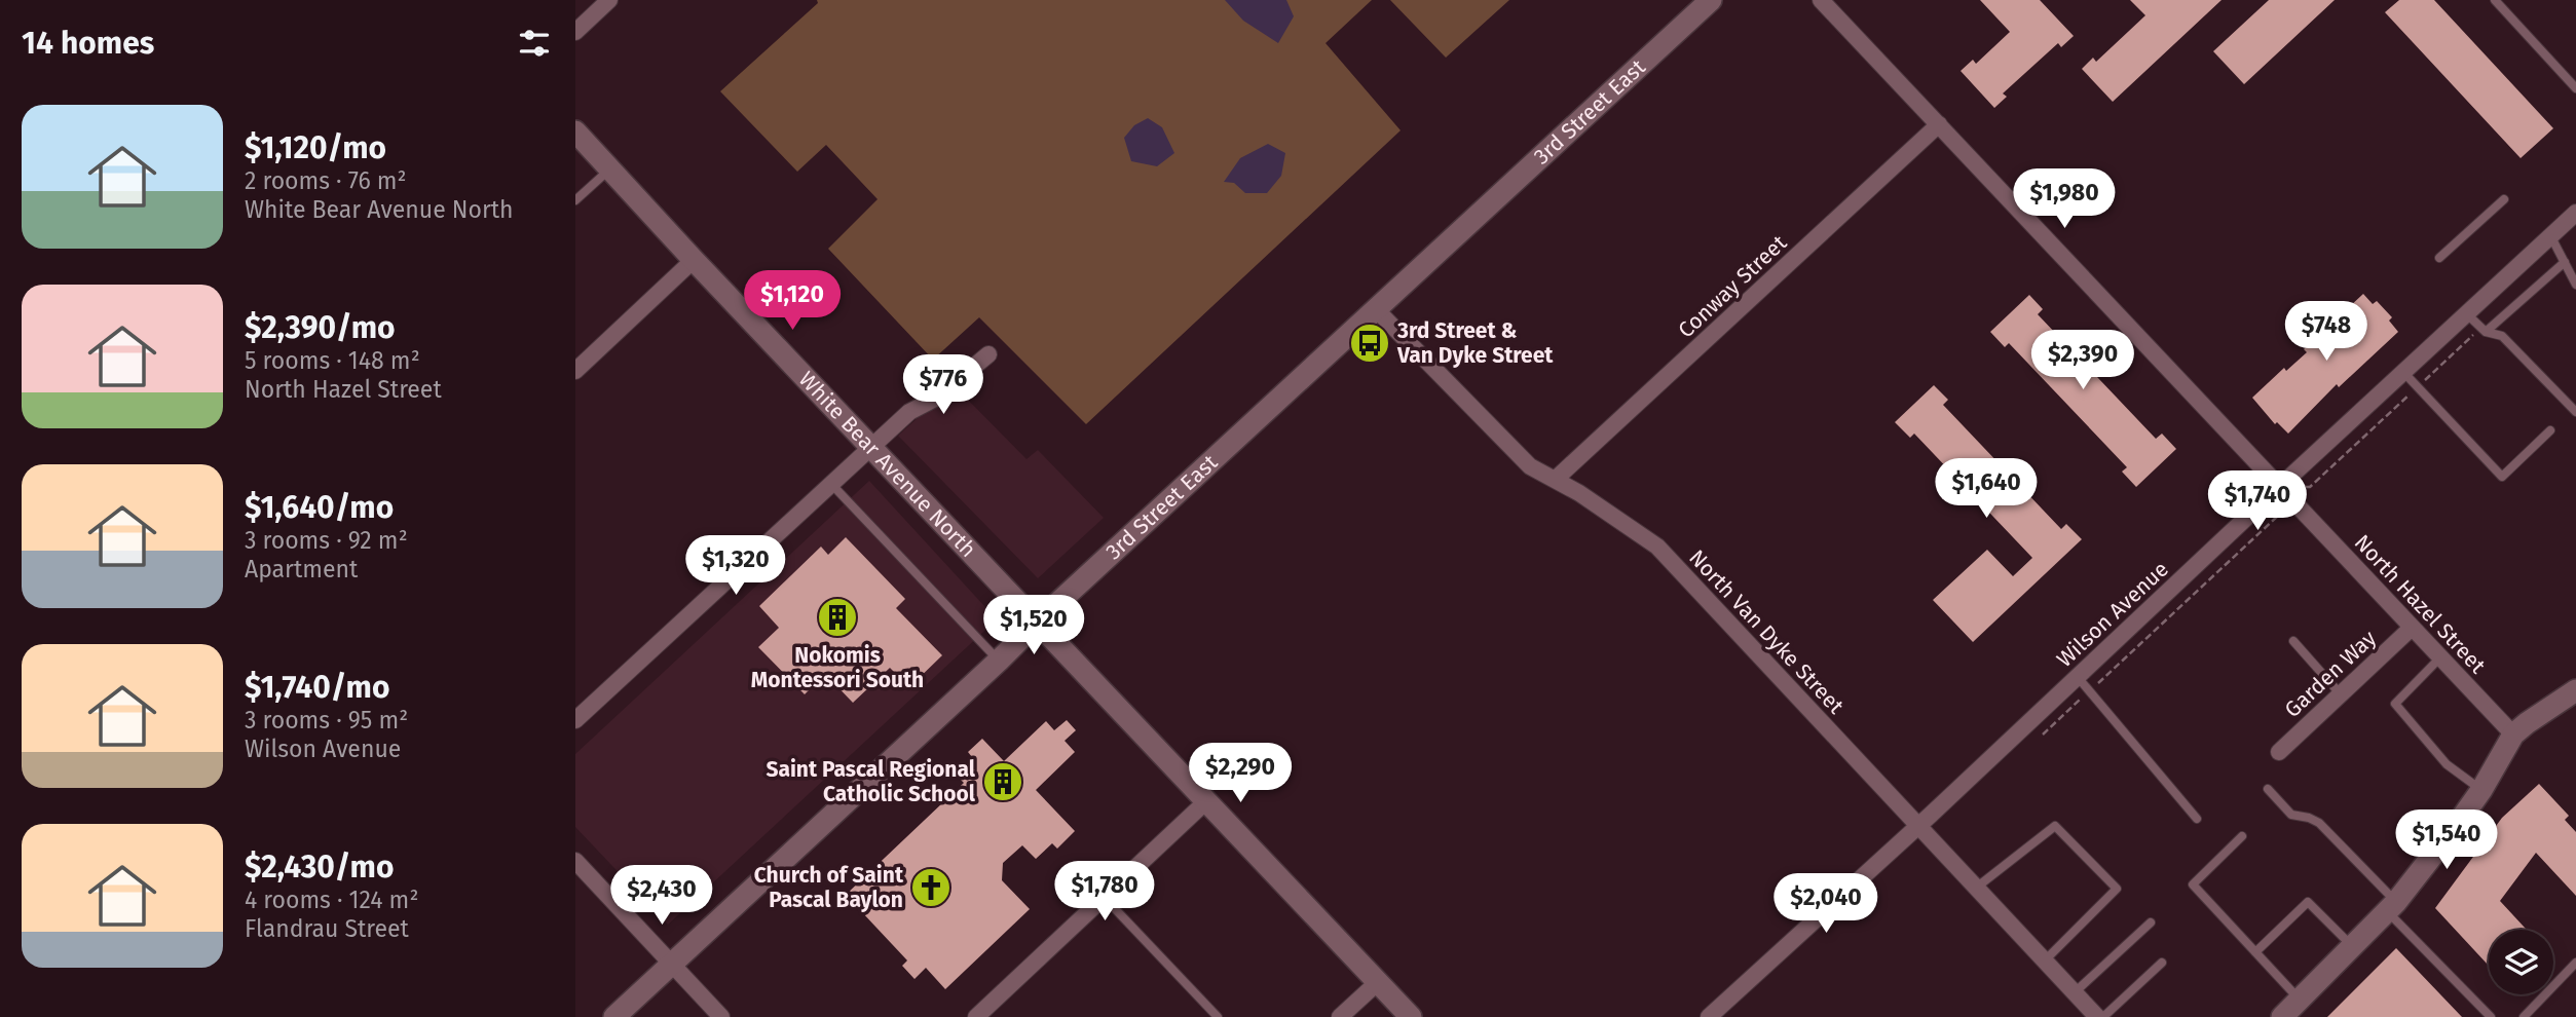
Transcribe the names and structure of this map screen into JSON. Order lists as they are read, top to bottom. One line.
{"streets":{"street":["3rd Street East","Conway Street","White Bear Avenue North","North Hazel Street","Wilson Avenue","North Van Dyke Street","Garden Way"]},"crossings":[["3rd Street East","White Bear Avenue North"],["3rd Street East","North Van Dyke Street"],["Conway Street","North Hazel Street"],["Conway Street","North Van Dyke Street"],["North Hazel Street","Wilson Avenue"],["North Hazel Street","Garden Way"],["Wilson Avenue","North Van Dyke Street"]],"places":{"bus stop":["3rd Street & Van Dyke Street"],"building":["Nokomis Montessori South","Saint Pascal Regional Catholic School"],"church":["Church of Saint Pascal Baylon"]},"page":{"heading":"14 homes","list":[{"name":"$1,120/mo","note":"2 rooms · 76 m² · White Bear Avenue North"},{"name":"$2,390/mo","note":"5 rooms · 148 m² · North Hazel Street"},{"name":"$1,640/mo","note":"3 rooms · 92 m² · Apartment"},{"name":"$1,740/mo","note":"3 rooms · 95 m² · Wilson Avenue"},{"name":"$2,430/mo","note":"4 rooms · 124 m² · Flandrau Street"}],"price":["$1,980","$1,120","$748","$2,390","$776","$1,640","$1,740","$1,320","$1,520","$2,290","$1,540","$1,780","$2,430","$2,040"]}}
